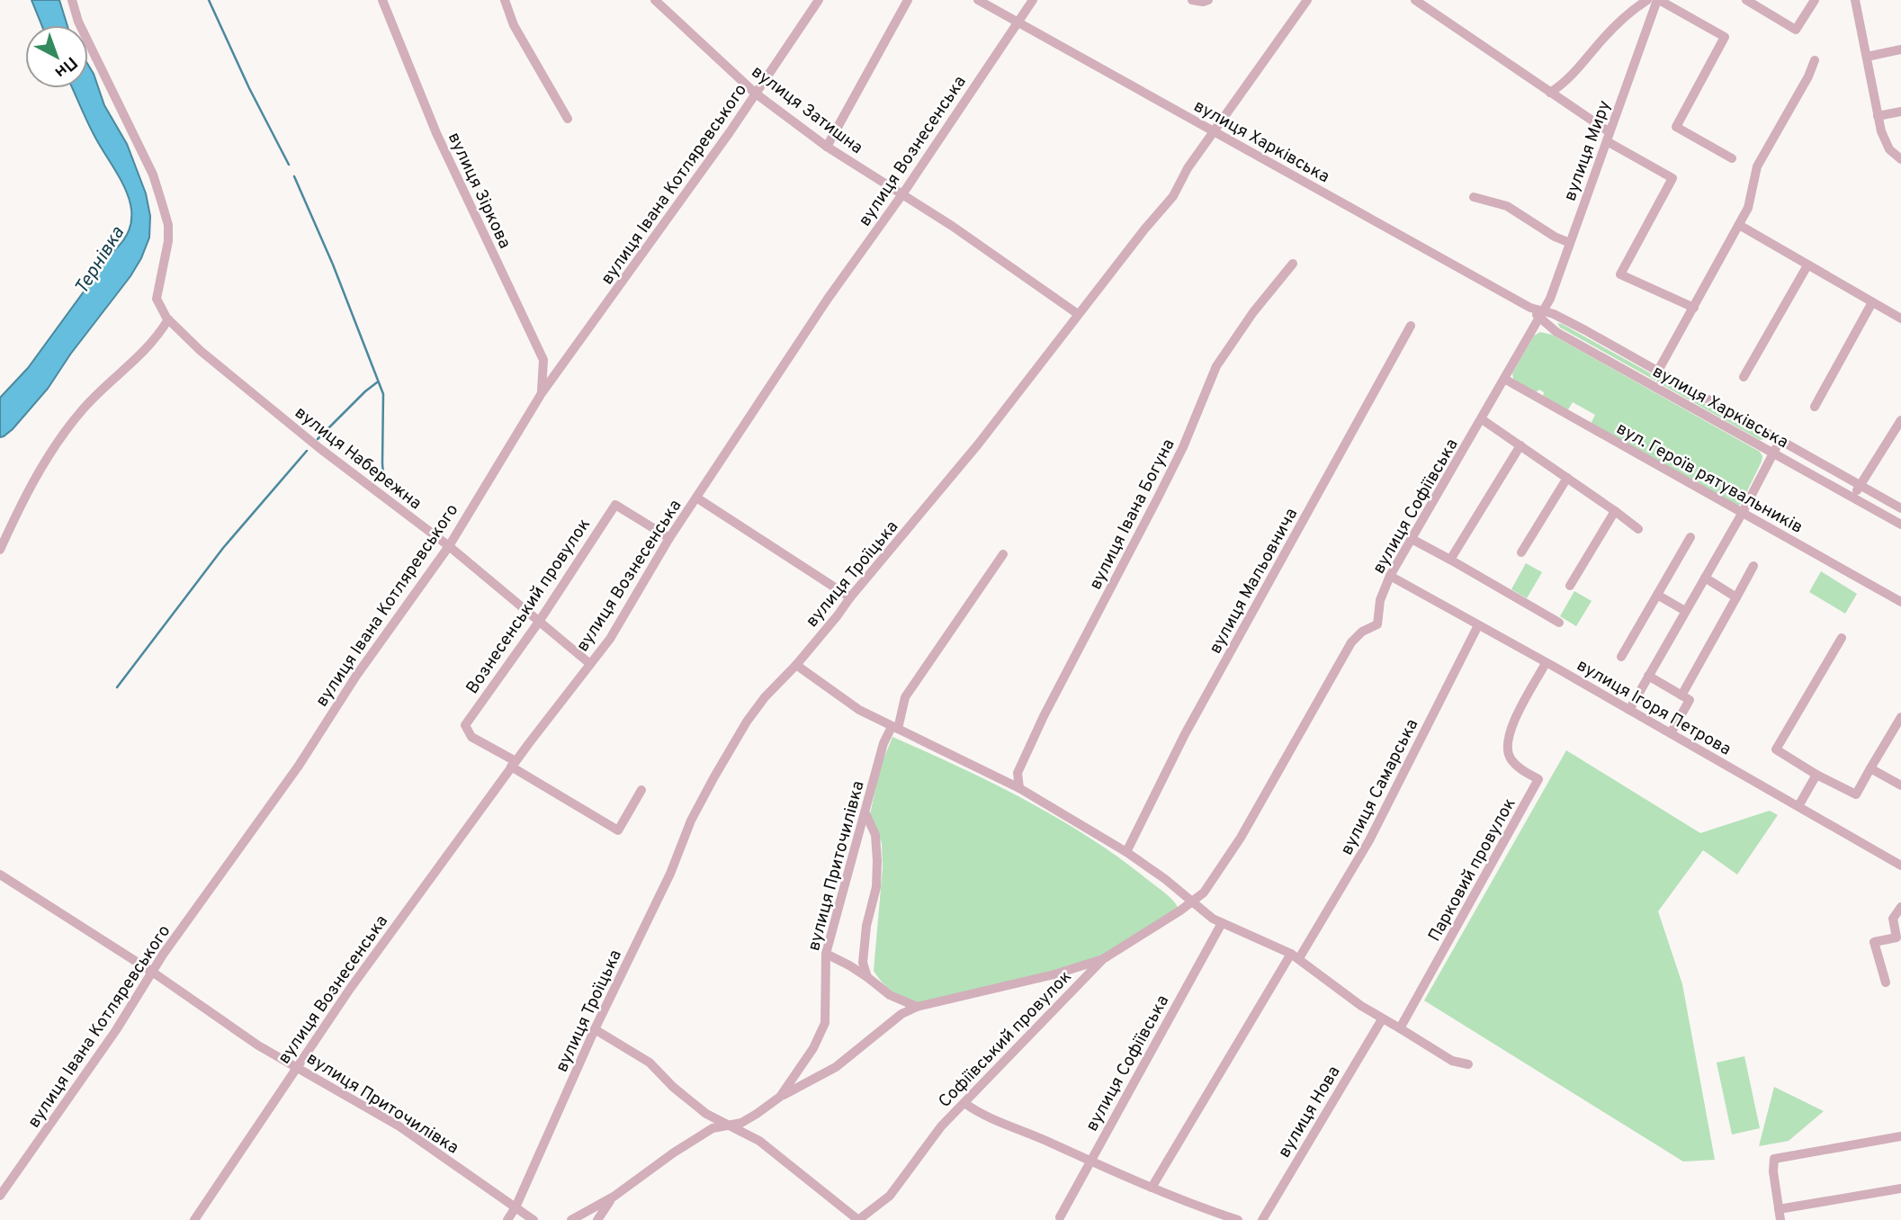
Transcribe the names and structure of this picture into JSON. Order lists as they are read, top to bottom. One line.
{"streets":{"street":["вулиця Затишна","вулиця Харківська","вулиця Вознесенська","вулиця Миру","вулиця Івана Котляревського","вулиця Зіркова","вулиця Набережна","вул. Героїв рятувальників","вулиця Софіївська","вулиця Івана Богуна","вулиця Троїцька","вулиця Мальовнича","Вознесенський провулок","вулиця Ігоря Петрова","вулиця Самарська","вулиця Приточилівка","Парковий провулок","Софіївський провулок","вулиця Нова"]},"crossings":[["вулиця Затишна","вулиця Вознесенська"],["вулиця Затишна","вулиця Івана Котляревського"],["вулиця Затишна","вулиця Троїцька"],["вулиця Харківська","вулиця Вознесенська"],["вулиця Харківська","вулиця Миру"],["вулиця Харківська","вулиця Софіївська"],["вулиця Харківська","вулиця Троїцька"],["вулиця Вознесенська","вулиця Набережна"],["вулиця Вознесенська","Вознесенський провулок"],["вулиця Вознесенська","вулиця Приточилівка"],["вулиця Миру","вулиця Софіївська"],["вулиця Івана Котляревського","вулиця Зіркова"],["вулиця Івана Котляревського","вулиця Набережна"],["вулиця Івана Котляревського","вулиця Приточилівка"],["вулиця Набережна","Вознесенський провулок"],["вул. Героїв рятувальників","вулиця Софіївська"],["вулиця Софіївська","вулиця Ігоря Петрова"],["вулиця Софіївська","Софіївський провулок"],["вулиця Троїцька","вулиця Приточилівка"],["вулиця Ігоря Петрова","вулиця Самарська"],["вулиця Ігоря Петрова","Парковий провулок"]],"water":["Тернівка"],"north":"bottom right"}
